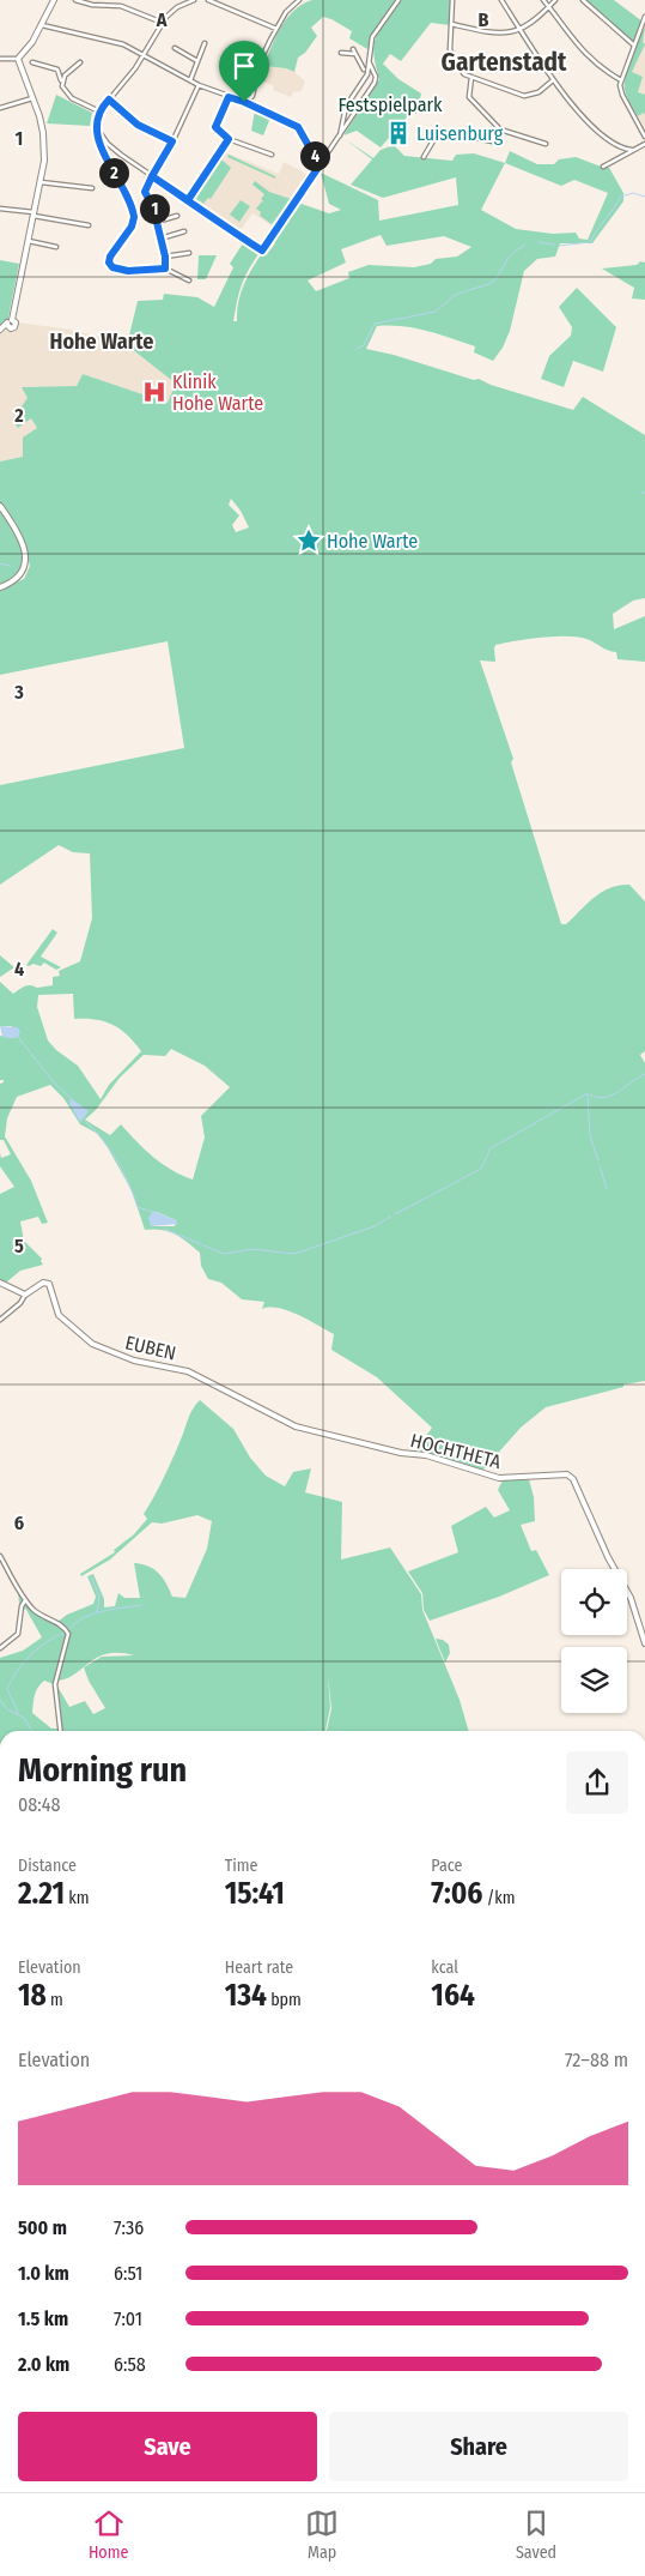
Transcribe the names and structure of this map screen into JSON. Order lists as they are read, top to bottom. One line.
{"streets":{"street":["EUBEN","HOCHTHETA"]},"crossings":[["EUBEN","HOCHTHETA"]],"districts":["Gartenstadt","Hohe Warte"],"parks":["Festspielpark"],"places":{"building":["Luisenburg"],"hospital":["Klinik Hohe Warte"],"place":["Hohe Warte"]},"page":{"pins":["4","2","1"],"heading":["Morning run","08:48"],"stats":[["Distance","2.21 km"],["Time","15:41"],["Pace","7:06 /km"],["Elevation","18 m"],["Heart rate","134 bpm"],["kcal","164"]],"chart":["Elevation","72–88 m"],"list":[{"name":"500 m","note":"7:36"},{"name":"1.0 km","note":"6:51"},{"name":"1.5 km","note":"7:01"},{"name":"2.0 km","note":"6:58"}],"buttons":["Save","Share"],"tabs":["Home","Map","Saved"]},"grid":{"columns":["A","B"],"rows":["1","2","3","4","5","6"]}}
